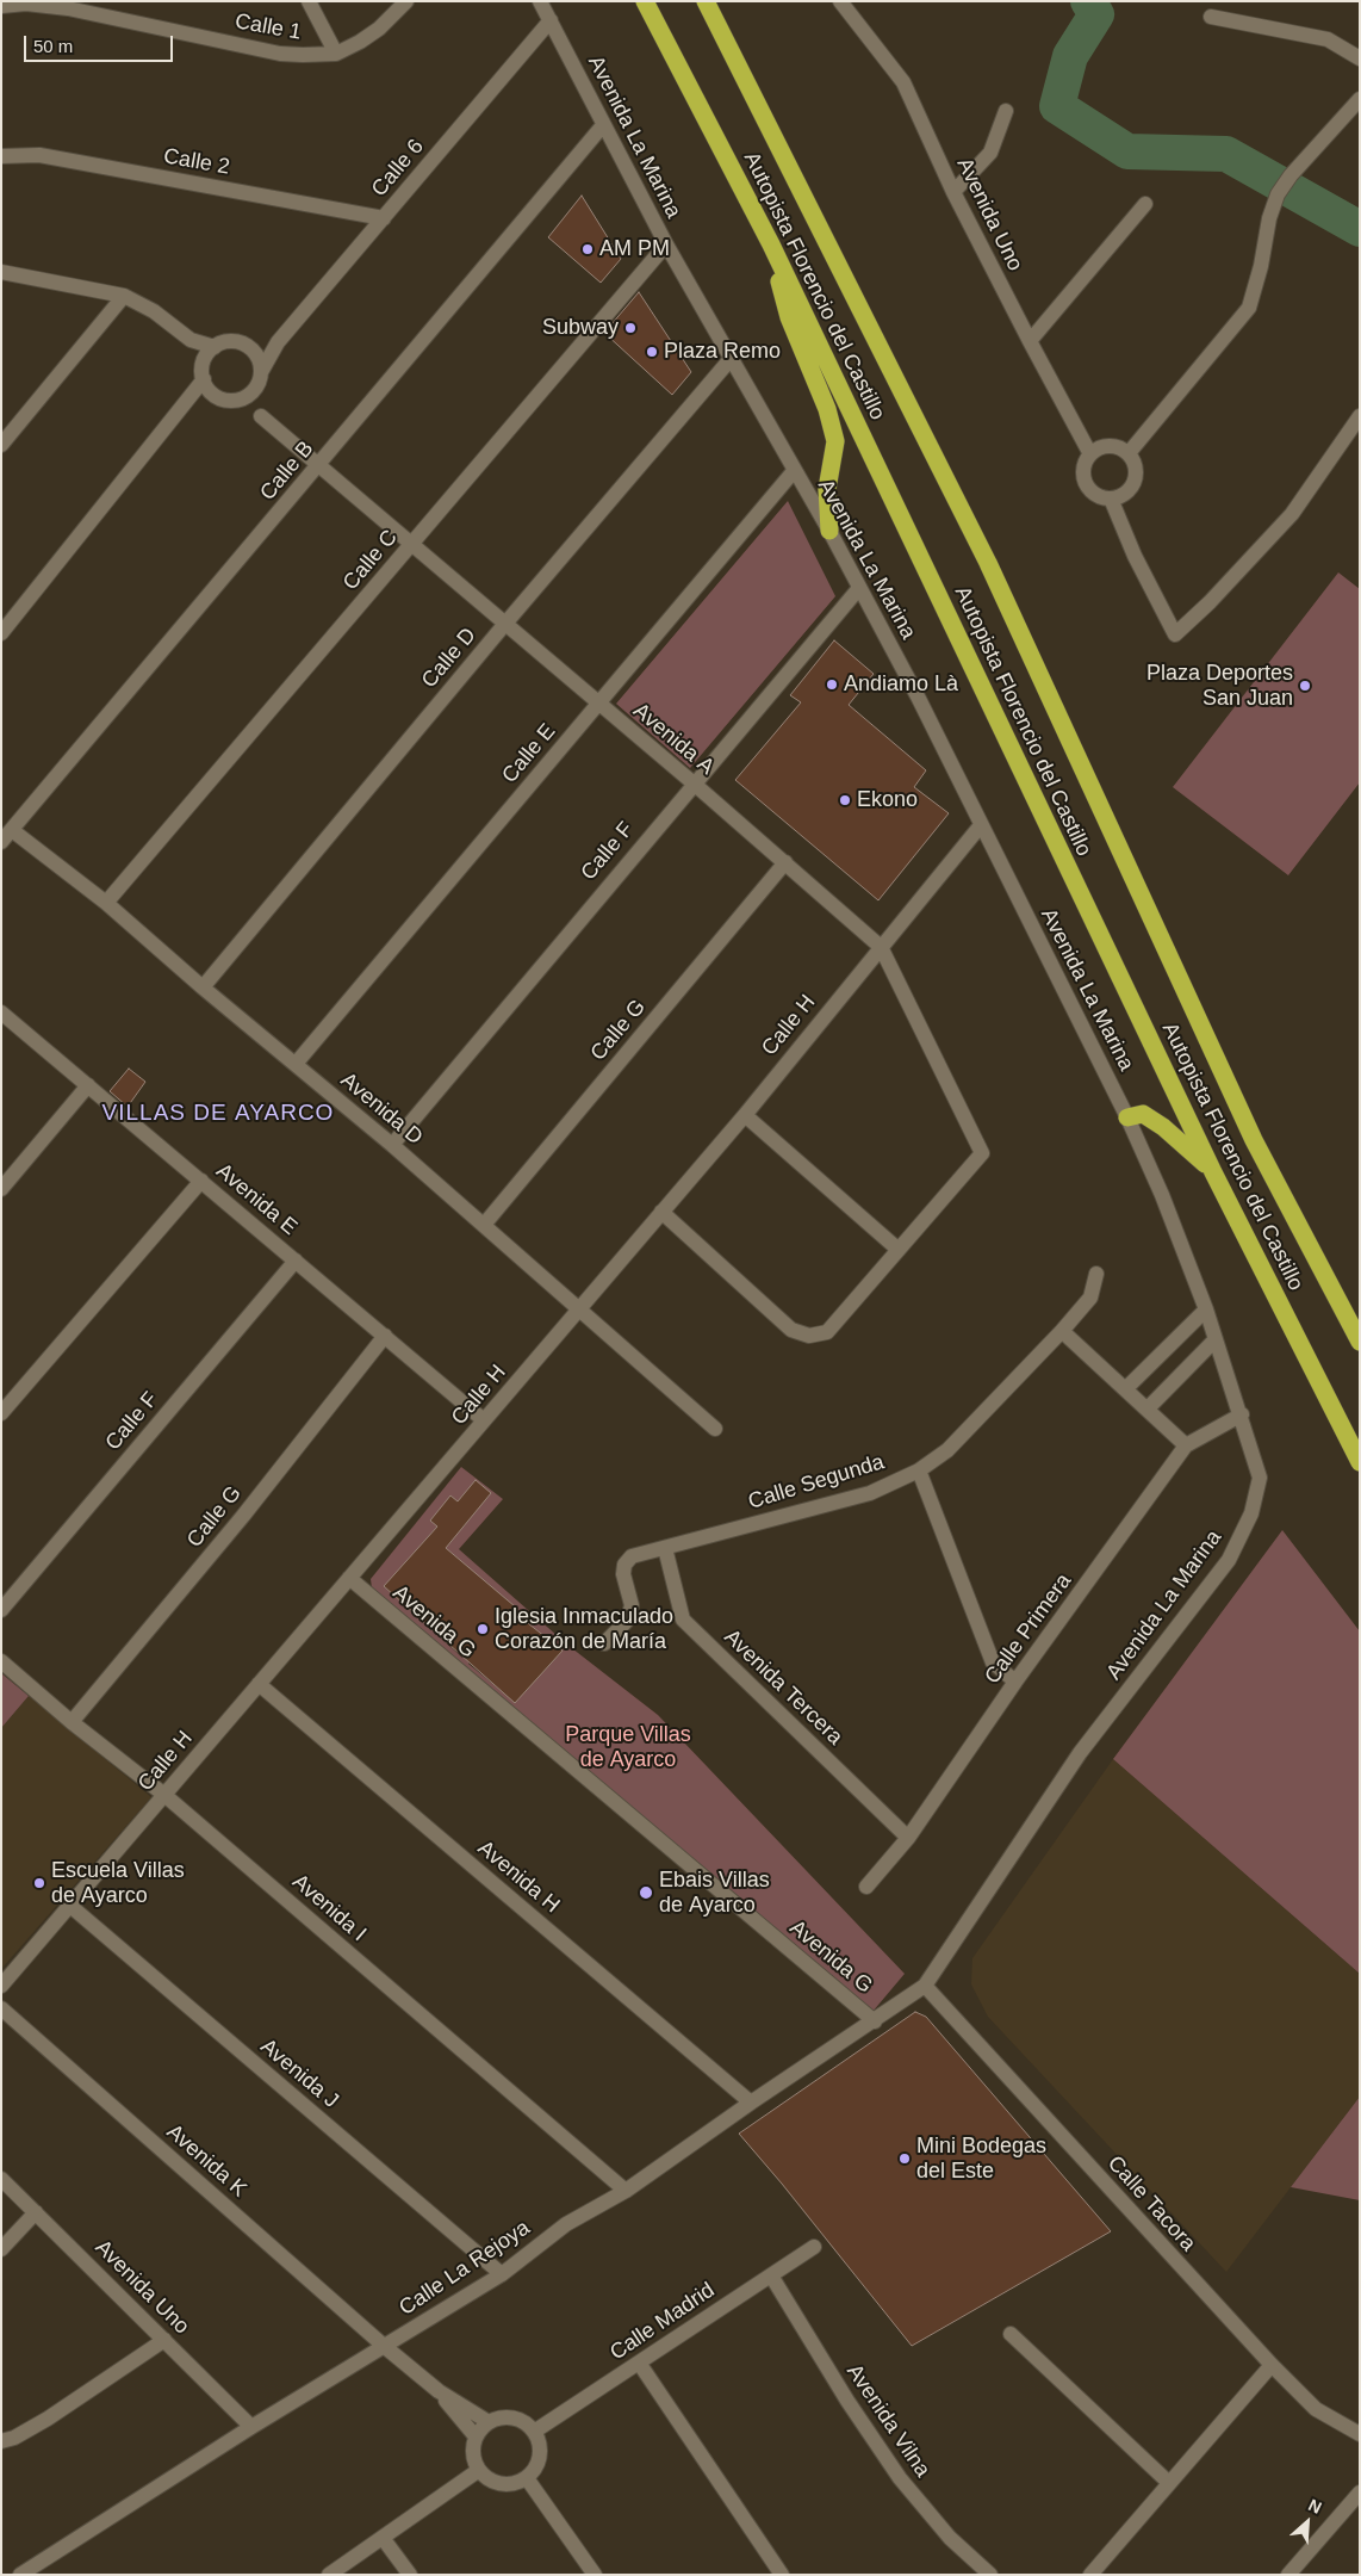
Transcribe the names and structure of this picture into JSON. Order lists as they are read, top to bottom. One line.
{"streets":{"highway":["Autopista Florencio del Castillo"],"street":["Calle 1","Avenida La Marina","Calle 2","Calle 6","Avenida Uno","Calle B","Calle C","Calle D","Avenida A","Calle E","Calle F","Calle H","Calle G","Avenida D","Avenida E","Calle Segunda","Avenida G","Calle Primera","Avenida Tercera","Avenida H","Avenida I","Avenida J","Avenida K","Calle Tacora","Calle La Rejoya","Calle Madrid","Avenida Vilna"]},"crossings":[["Avenida La Marina","Calle 6"],["Avenida La Marina","Calle B"],["Avenida La Marina","Calle C"],["Avenida La Marina","Calle D"],["Avenida La Marina","Calle E"],["Avenida La Marina","Calle F"],["Avenida La Marina","Calle H"],["Avenida La Marina","Calle Primera"],["Avenida La Marina","Calle Tacora"],["Avenida La Marina","Calle La Rejoya"],["Calle 2","Calle 6"],["Avenida Uno","Calle La Rejoya"],["Calle B","Avenida A"],["Calle B","Avenida D"],["Calle C","Avenida A"],["Calle C","Avenida D"],["Calle D","Avenida A"],["Calle D","Avenida D"],["Avenida A","Calle E"],["Avenida A","Calle F"],["Avenida A","Calle H"],["Avenida A","Calle G"],["Calle E","Avenida D"],["Calle F","Avenida D"],["Calle F","Avenida E"],["Calle H","Avenida D"],["Calle H","Avenida E"],["Calle H","Avenida G"],["Calle H","Avenida H"],["Calle H","Avenida I"],["Calle H","Avenida J"],["Calle G","Avenida D"],["Calle G","Avenida E"],["Calle G","Avenida I"],["Calle Segunda","Avenida Tercera"],["Avenida G","Calle La Rejoya"],["Calle Primera","Avenida Tercera"],["Avenida H","Calle La Rejoya"],["Avenida I","Calle La Rejoya"],["Avenida J","Calle La Rejoya"],["Avenida K","Calle La Rejoya"],["Calle Tacora","Calle La Rejoya"],["Calle Madrid","Avenida Vilna"]],"districts":["VILLAS DE AYARCO"],"parks":["Parque Villas de Ayarco"],"places":["AM PM","Subway","Plaza Remo","Andiamo Là","Plaza Deportes San Juan","Ekono","Iglesia Inmaculado Corazón de María","Escuela Villas de Ayarco","Ebais Villas de Ayarco","Mini Bodegas del Este"],"scale_bar":"50 m","north":"top right"}
